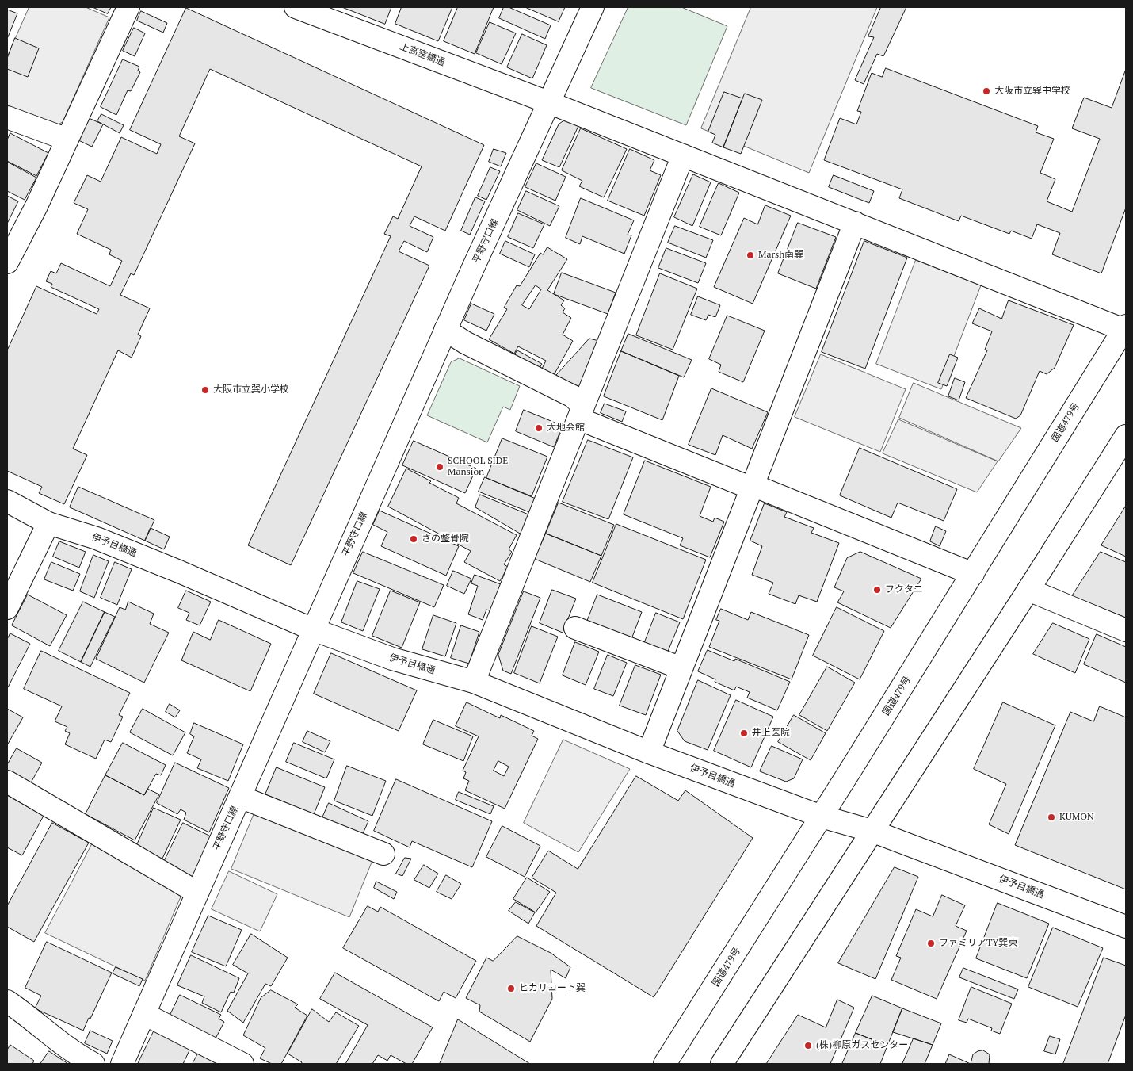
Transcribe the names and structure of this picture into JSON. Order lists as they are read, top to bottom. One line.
{"streets":{"main road":["上高室橋通","平野守口線","国道479号","伊予目橋通"]},"crossings":[["上高室橋通","平野守口線"],["上高室橋通","国道479号"],["平野守口線","伊予目橋通"],["国道479号","伊予目橋通"]],"places":["大阪市立巽中学校","Marsh南巽","大阪市立巽小学校","大地会館","SCHOOL SIDE Mansion","さの整骨院","フクタニ","井上医院","KUMON","ファミリアTY巽東","ヒカリコート巽","(株)柳原ガスセンター"]}
